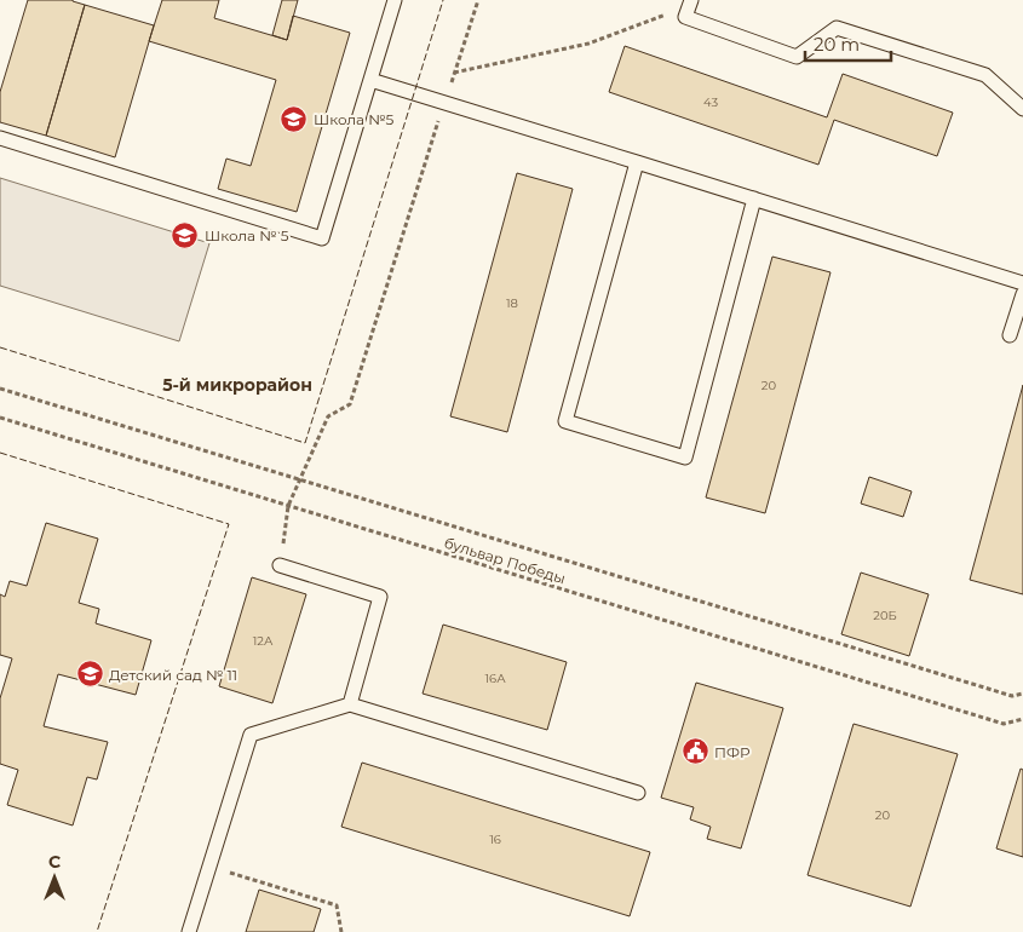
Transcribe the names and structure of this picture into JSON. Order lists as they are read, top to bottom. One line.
{"streets":{"path":["бульвар Победы"]},"districts":["5-й микрорайон"],"places":{"school or university":["Школа №5","Школа № 5","Детский сад № 11"],"public building":["ПФР"]},"house_numbers":["43","18","20","20Б","12А","16А","20","16"],"scale_bar":"20 m","north":"top"}
